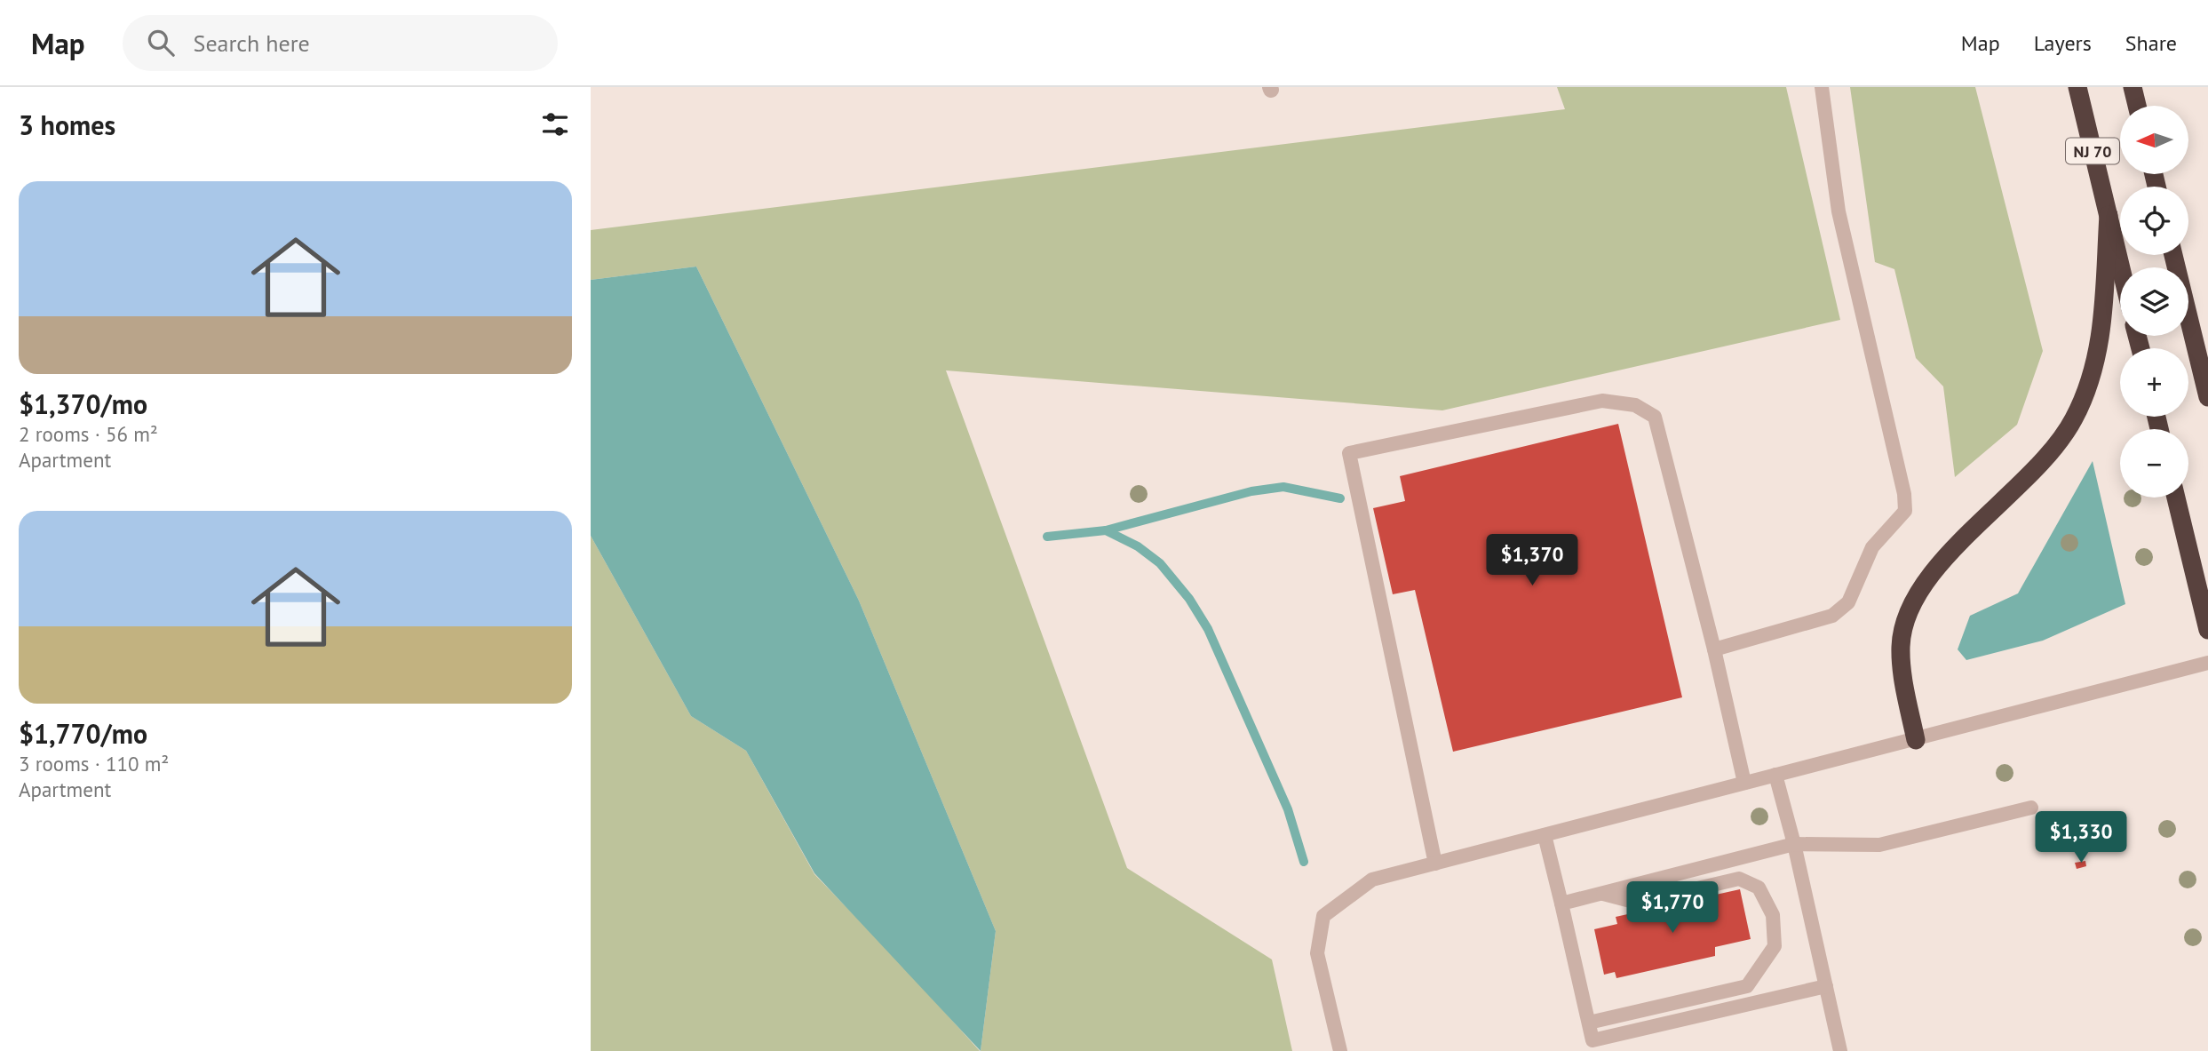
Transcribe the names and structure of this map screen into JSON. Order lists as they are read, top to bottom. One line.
{"streets":{"highway":["NJ 70"]},"north":"left","page":{"header":"Map","search":"Search here","nav":["Map","Layers","Share"],"heading":"3 homes","map_buttons":["+","−"],"list":[{"name":"$1,370/mo","note":"2 rooms · 56 m² · Apartment"},{"name":"$1,770/mo","note":"3 rooms · 110 m² · Apartment"}],"price":["$1,370","$1,330","$1,770"]}}
